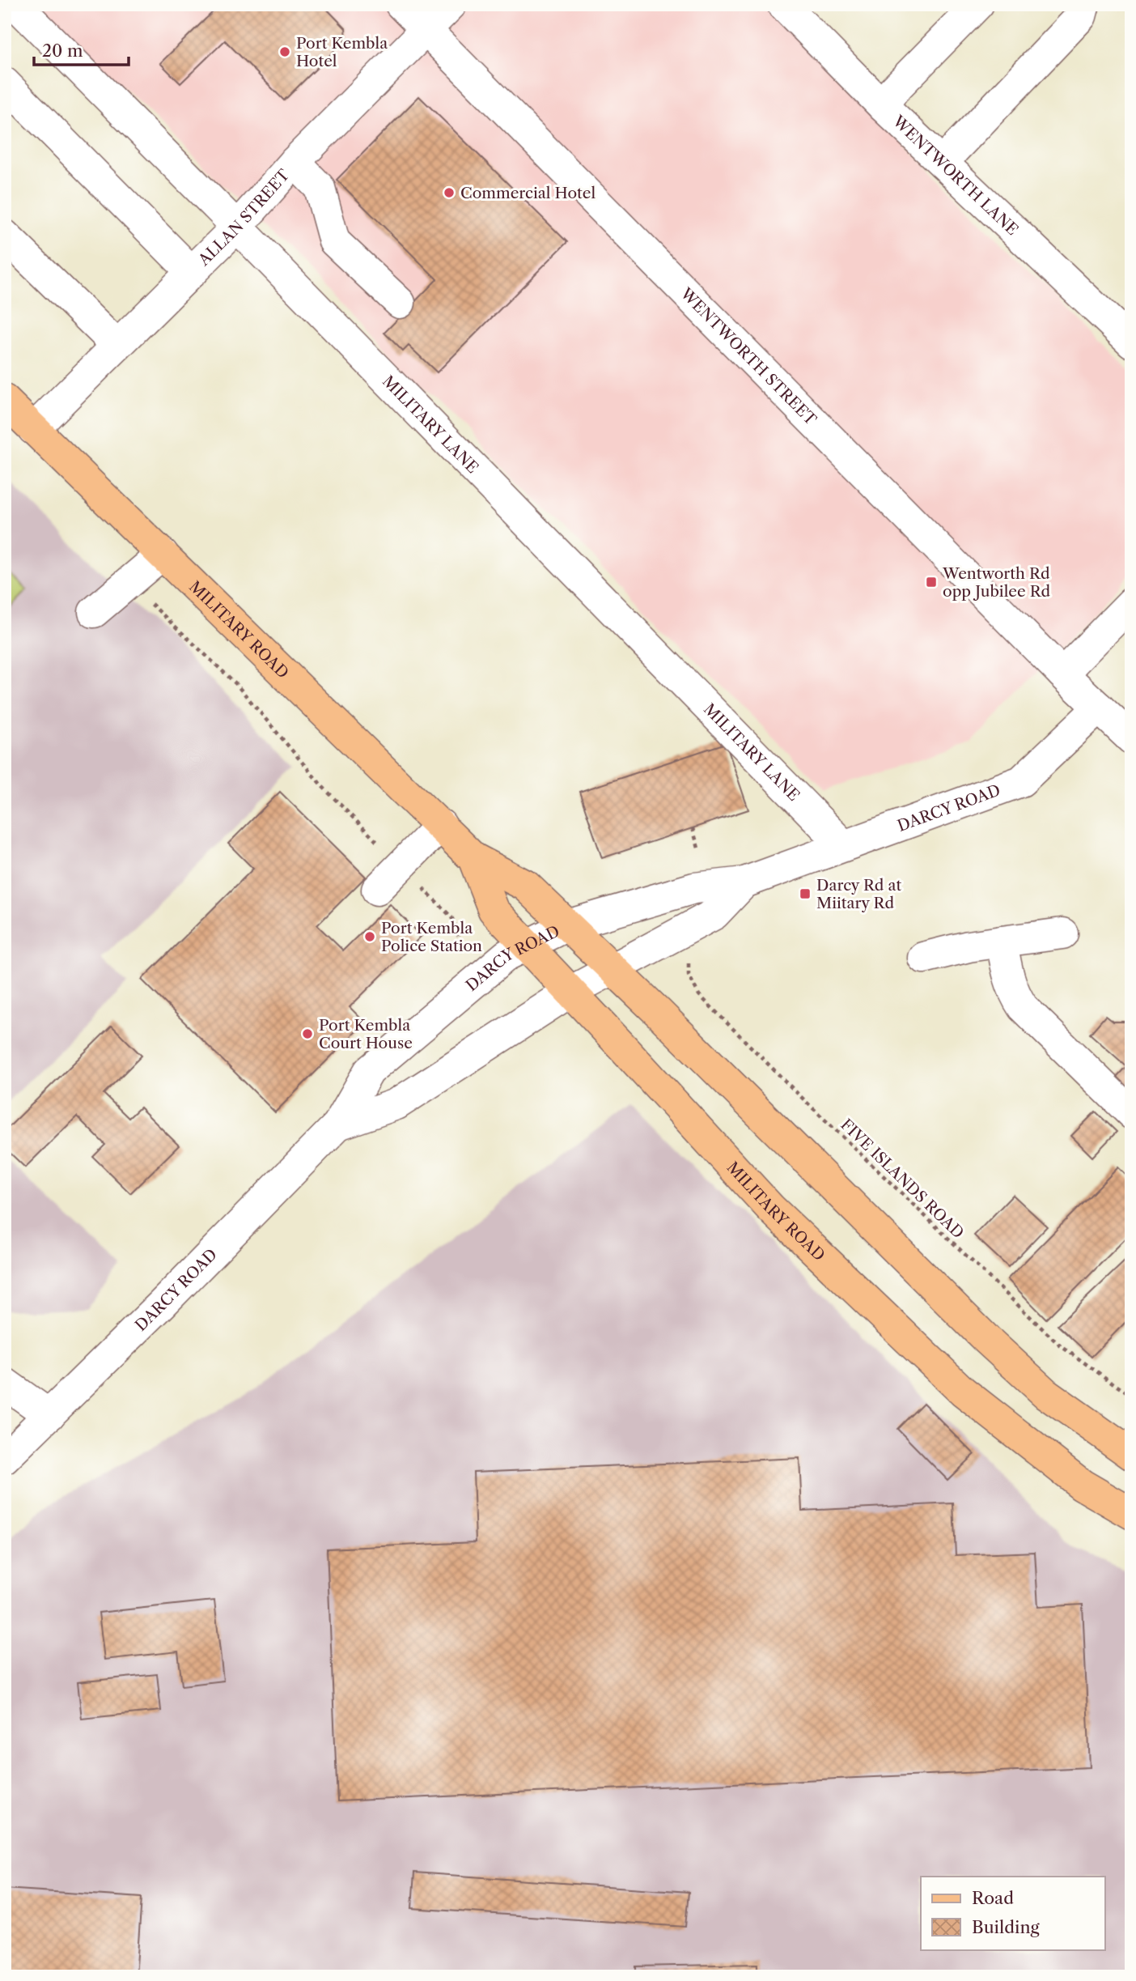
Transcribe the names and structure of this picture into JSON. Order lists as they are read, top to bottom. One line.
{"streets":{"main road":["MILITARY ROAD"],"street":["WENTWORTH LANE","ALLAN STREET","WENTWORTH STREET","MILITARY LANE","DARCY ROAD"],"path":["FIVE ISLANDS ROAD"]},"crossings":[["ALLAN STREET","WENTWORTH STREET"],["ALLAN STREET","MILITARY LANE"],["ALLAN STREET","MILITARY ROAD"],["WENTWORTH STREET","DARCY ROAD"],["MILITARY LANE","DARCY ROAD"],["MILITARY ROAD","DARCY ROAD"]],"places":{"other":["Port Kembla Hotel","Commercial Hotel","Port Kembla Police Station","Port Kembla Court House"],"transit":["Wentworth Rd opp Jubilee Rd","Darcy Rd at Miitary Rd"]},"legend":["Road","Building"],"scale_bar":"20 m"}
